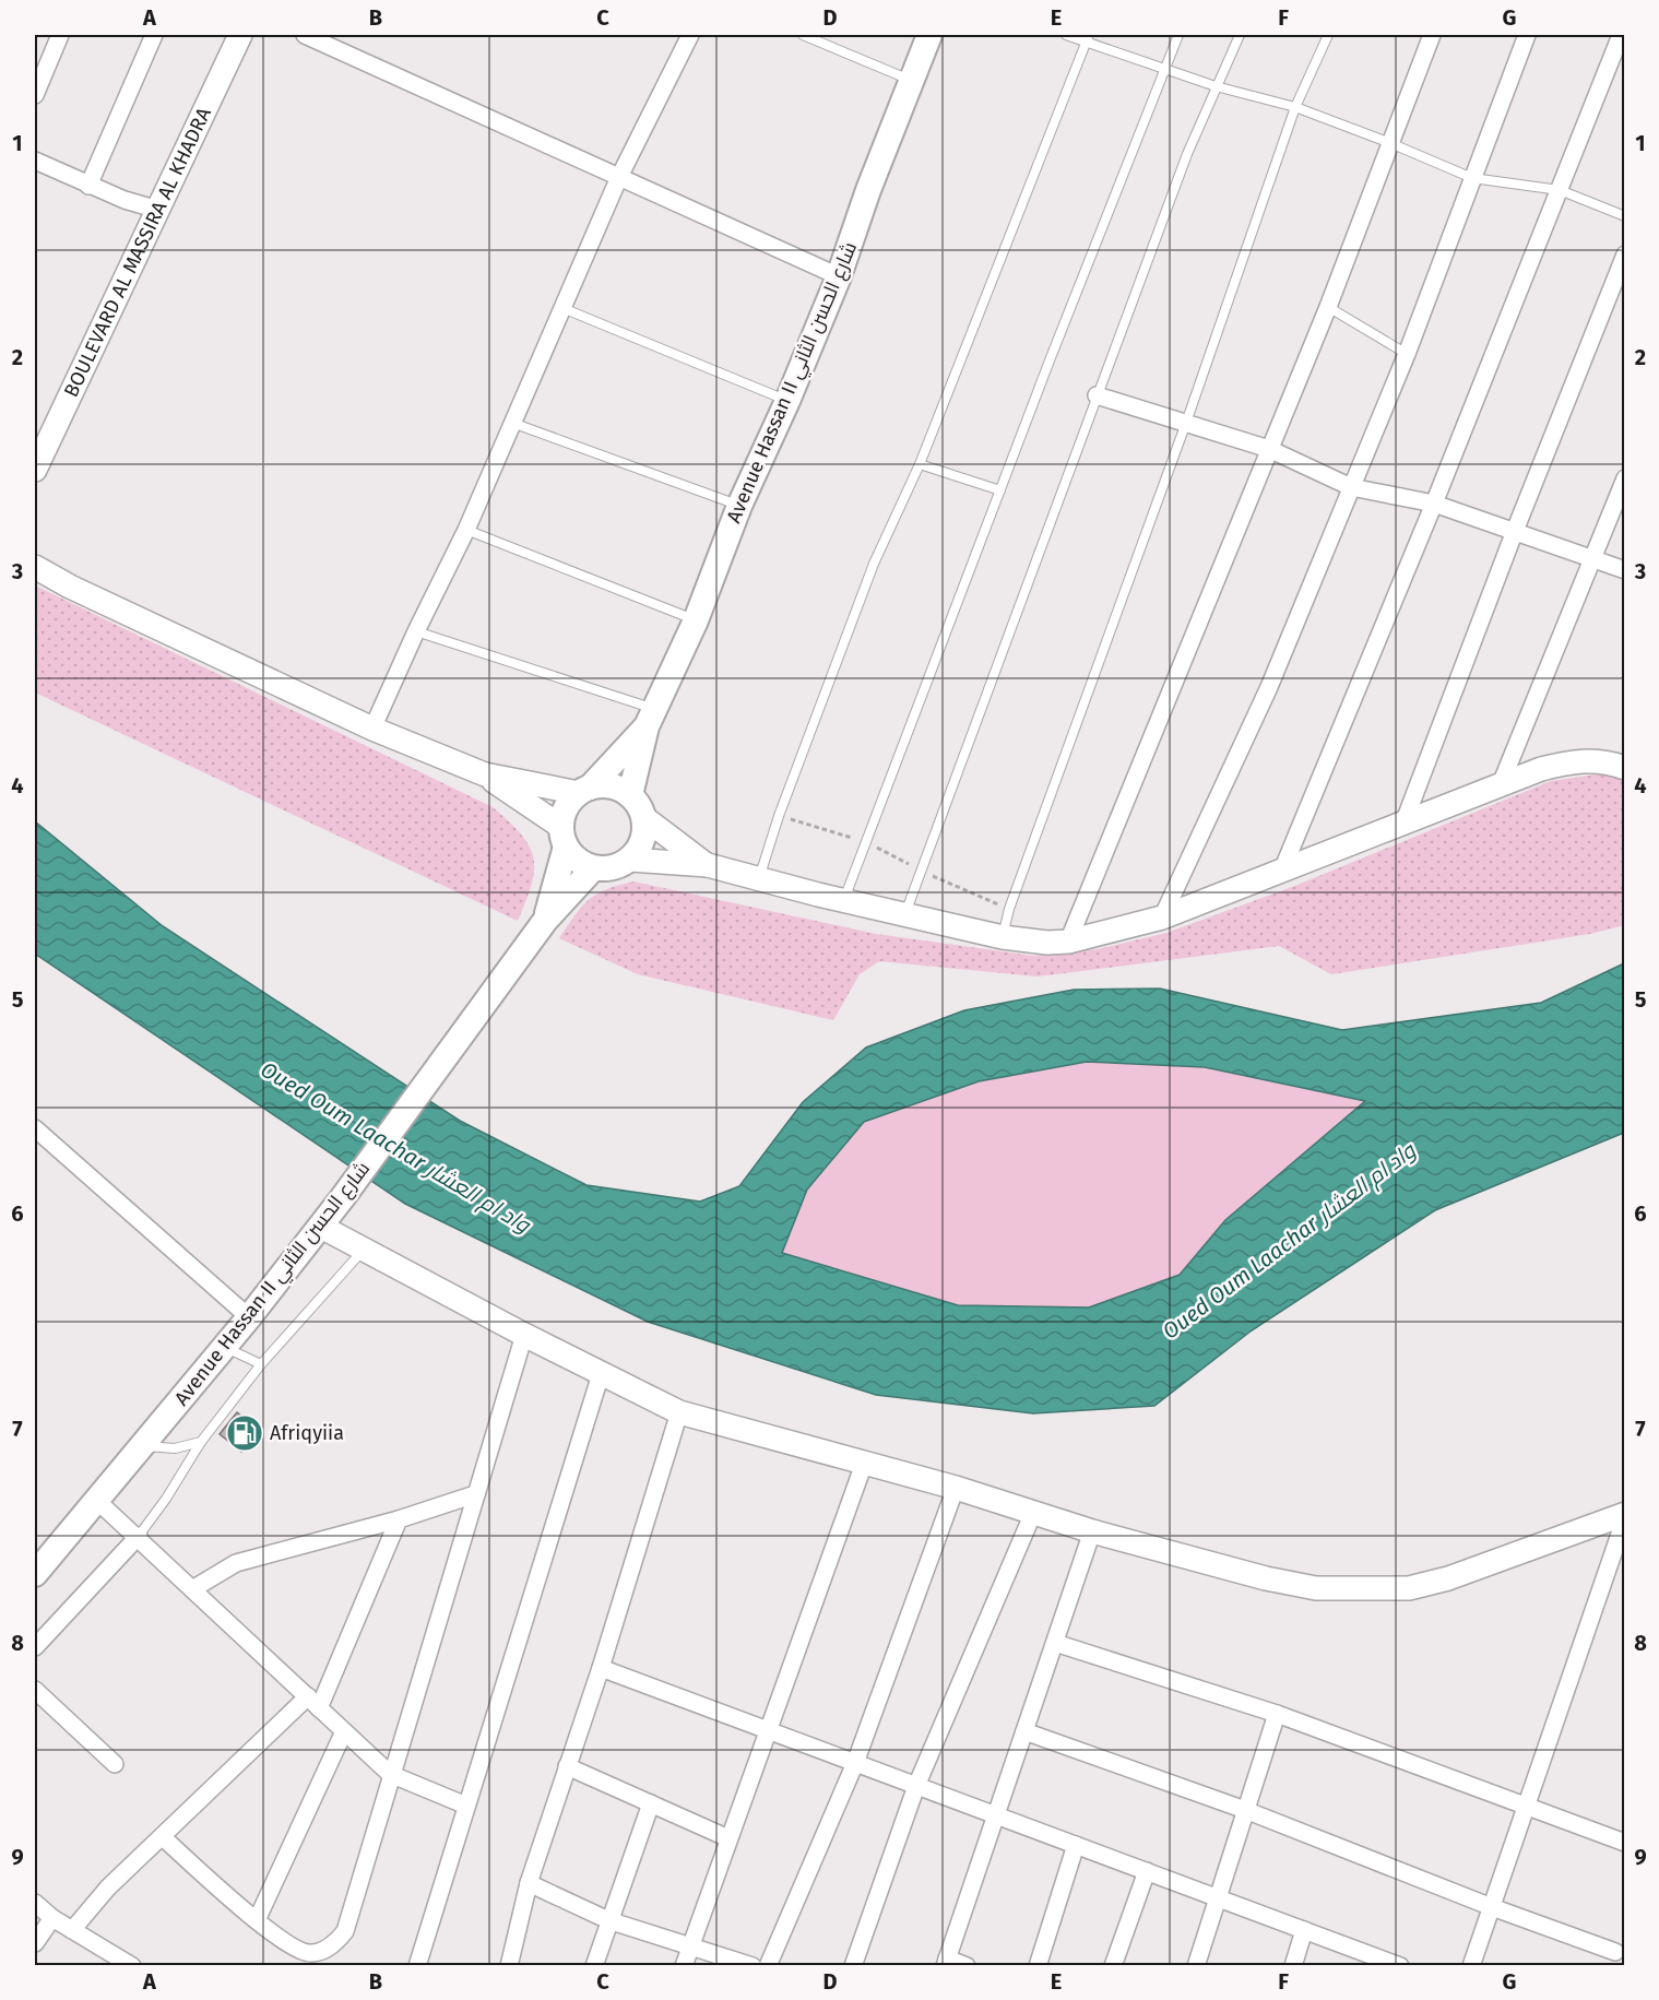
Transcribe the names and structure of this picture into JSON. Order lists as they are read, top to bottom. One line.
{"streets":{"main road":["Avenue Hassan II شارع الحسن الثاني"],"street":["BOULEVARD AL MASSIRA AL KHADRA"]},"water":["Oued Oum Laachar واد ام العشار"],"places":{"fuel station":["Afriqyiia"]},"grid":{"columns":["A","B","C","D","E","F","G"],"rows":["1","2","3","4","5","6","7","8","9"]}}
